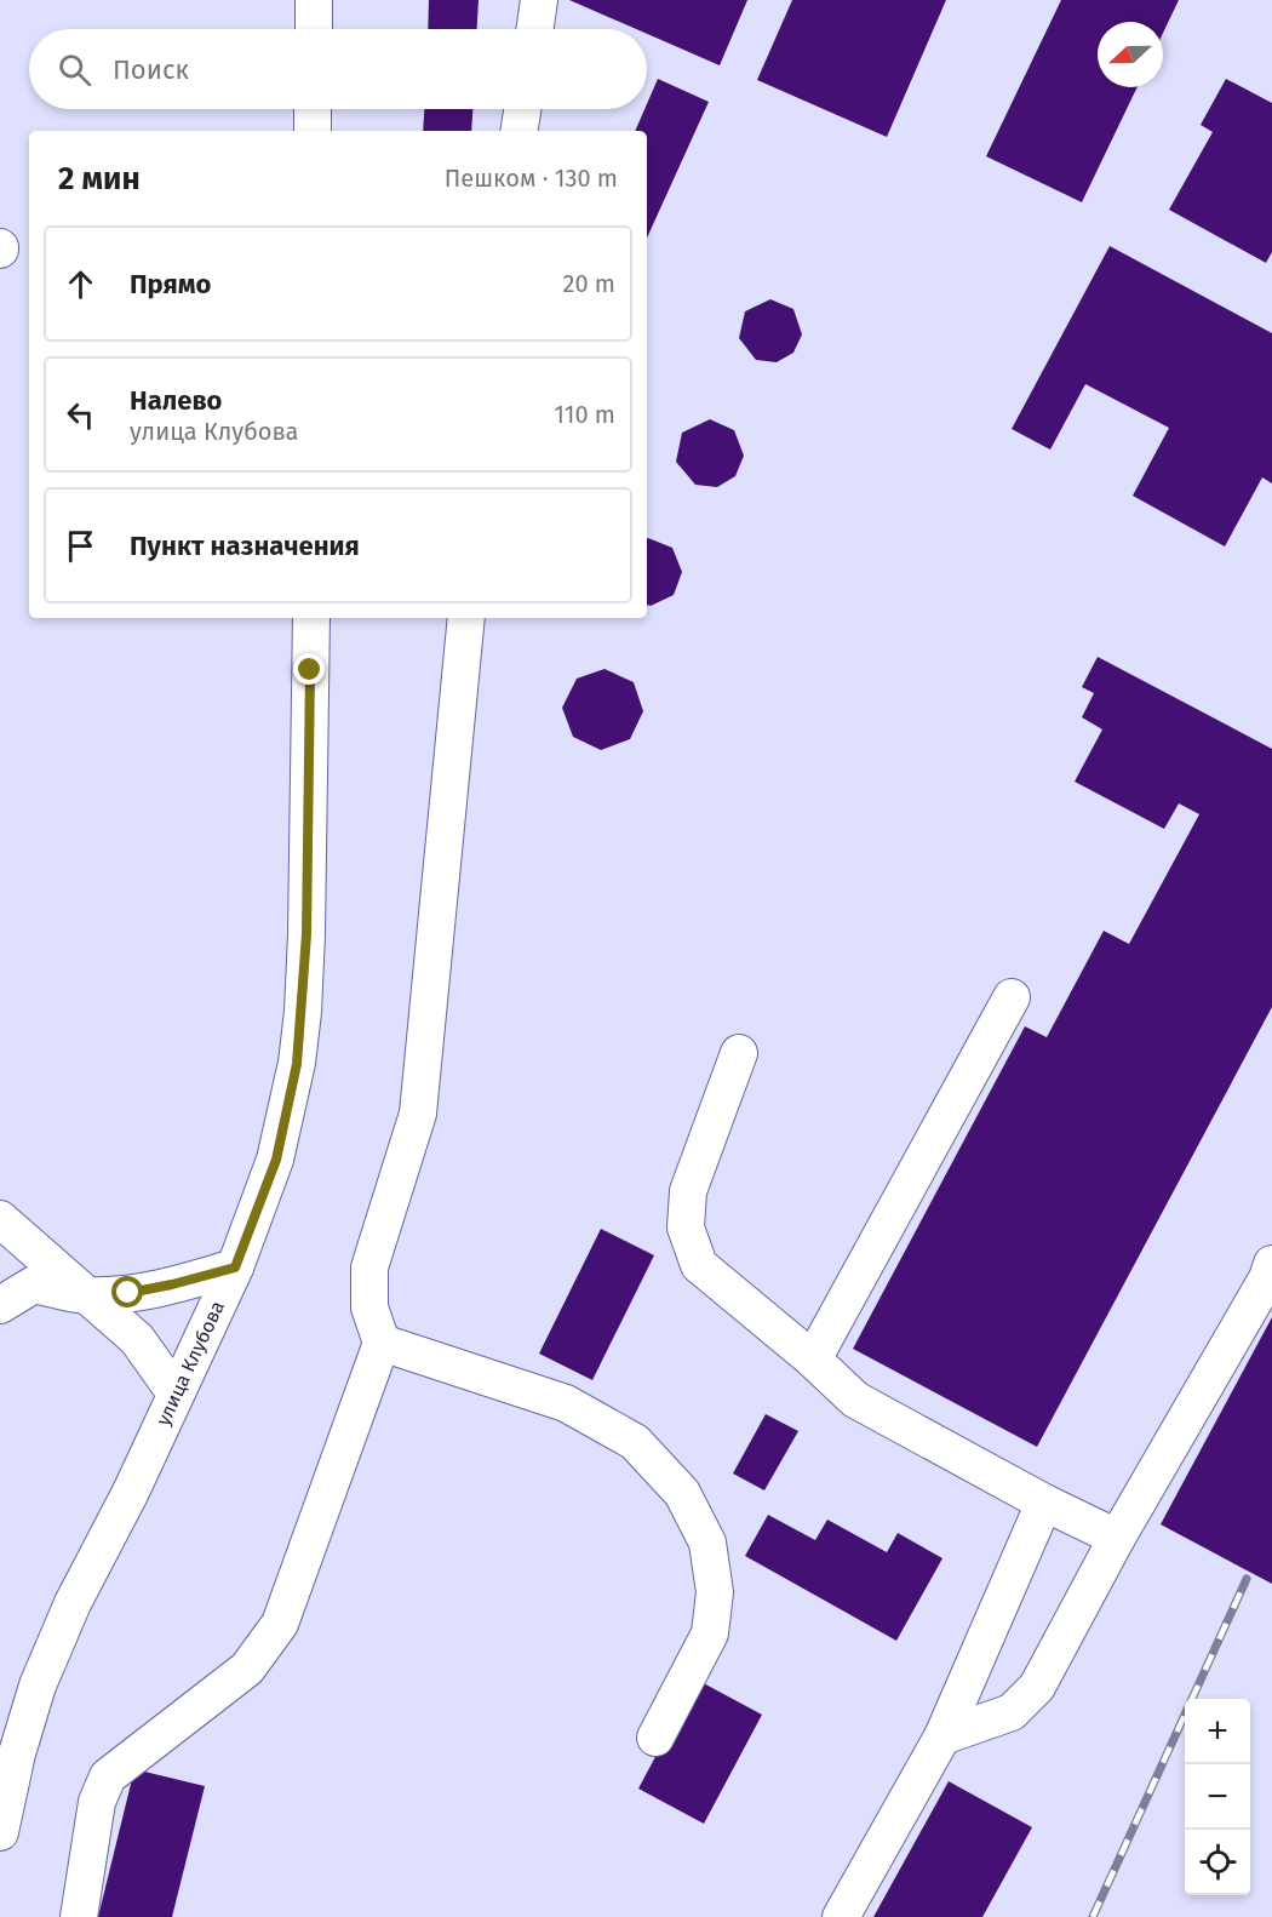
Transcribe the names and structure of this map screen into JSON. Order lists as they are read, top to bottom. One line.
{"streets":{"street":["улица Клубова"]},"north":"left","page":{"search":"Поиск","heading":["2 мин","Пешком · 130 m"],"list":[["Прямо","20 m"],["Налево","улица Клубова","110 m"],"Пункт назначения"],"map_buttons":["+","−"]}}
